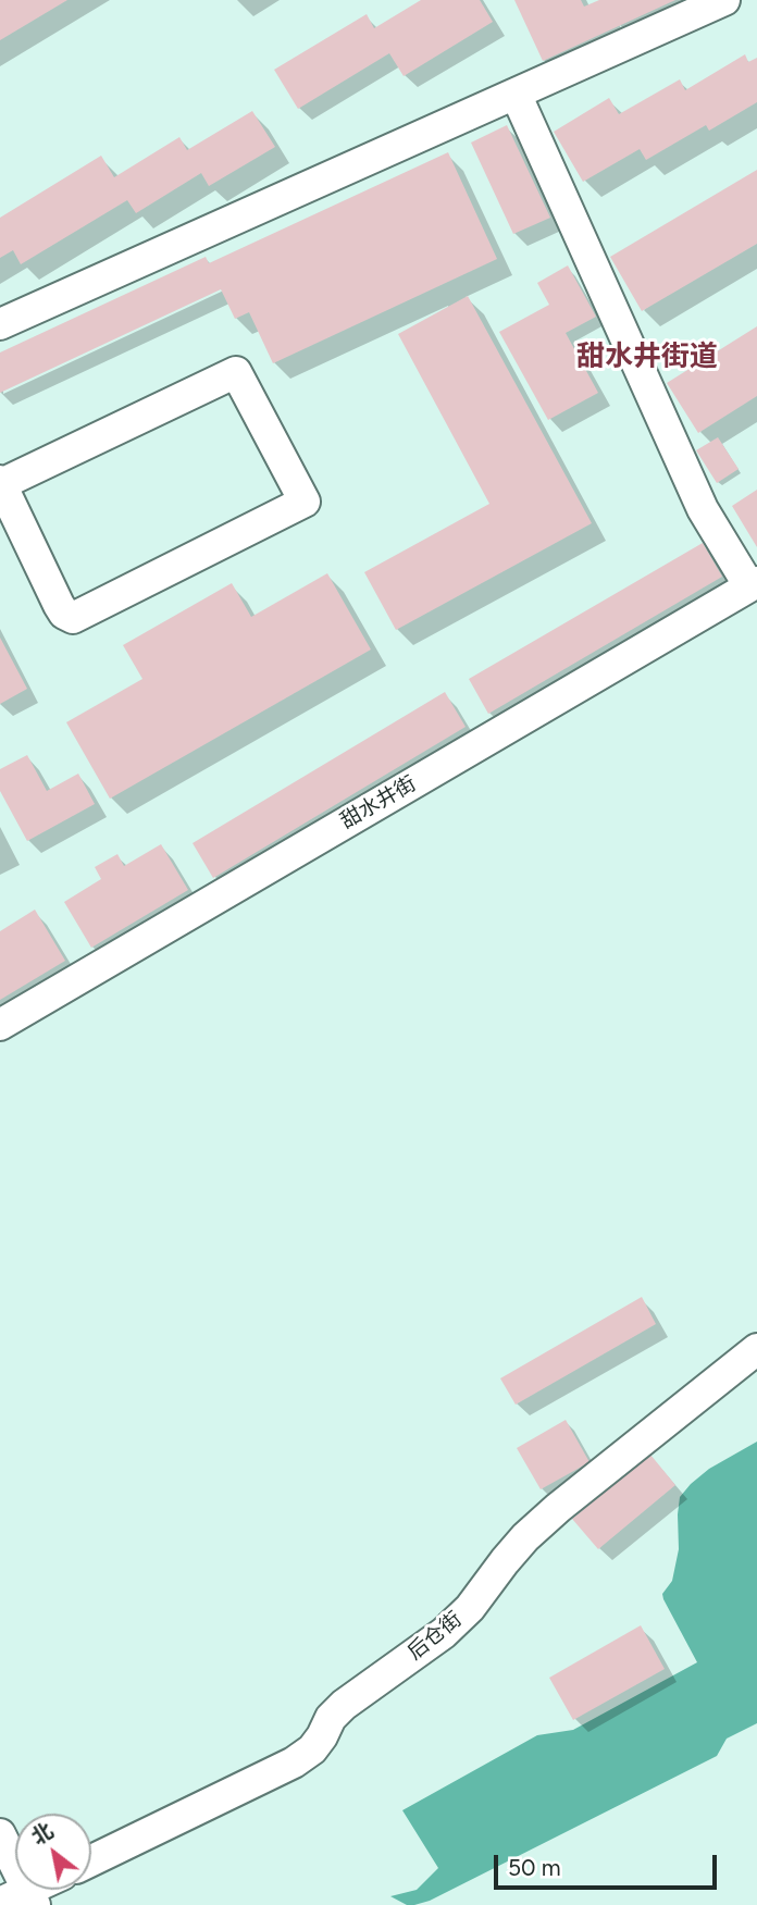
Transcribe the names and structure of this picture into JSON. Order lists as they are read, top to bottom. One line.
{"streets":{"street":["甜水井街","后仓街"]},"districts":["甜水井街道"],"scale_bar":"50 m","north":"top left"}
